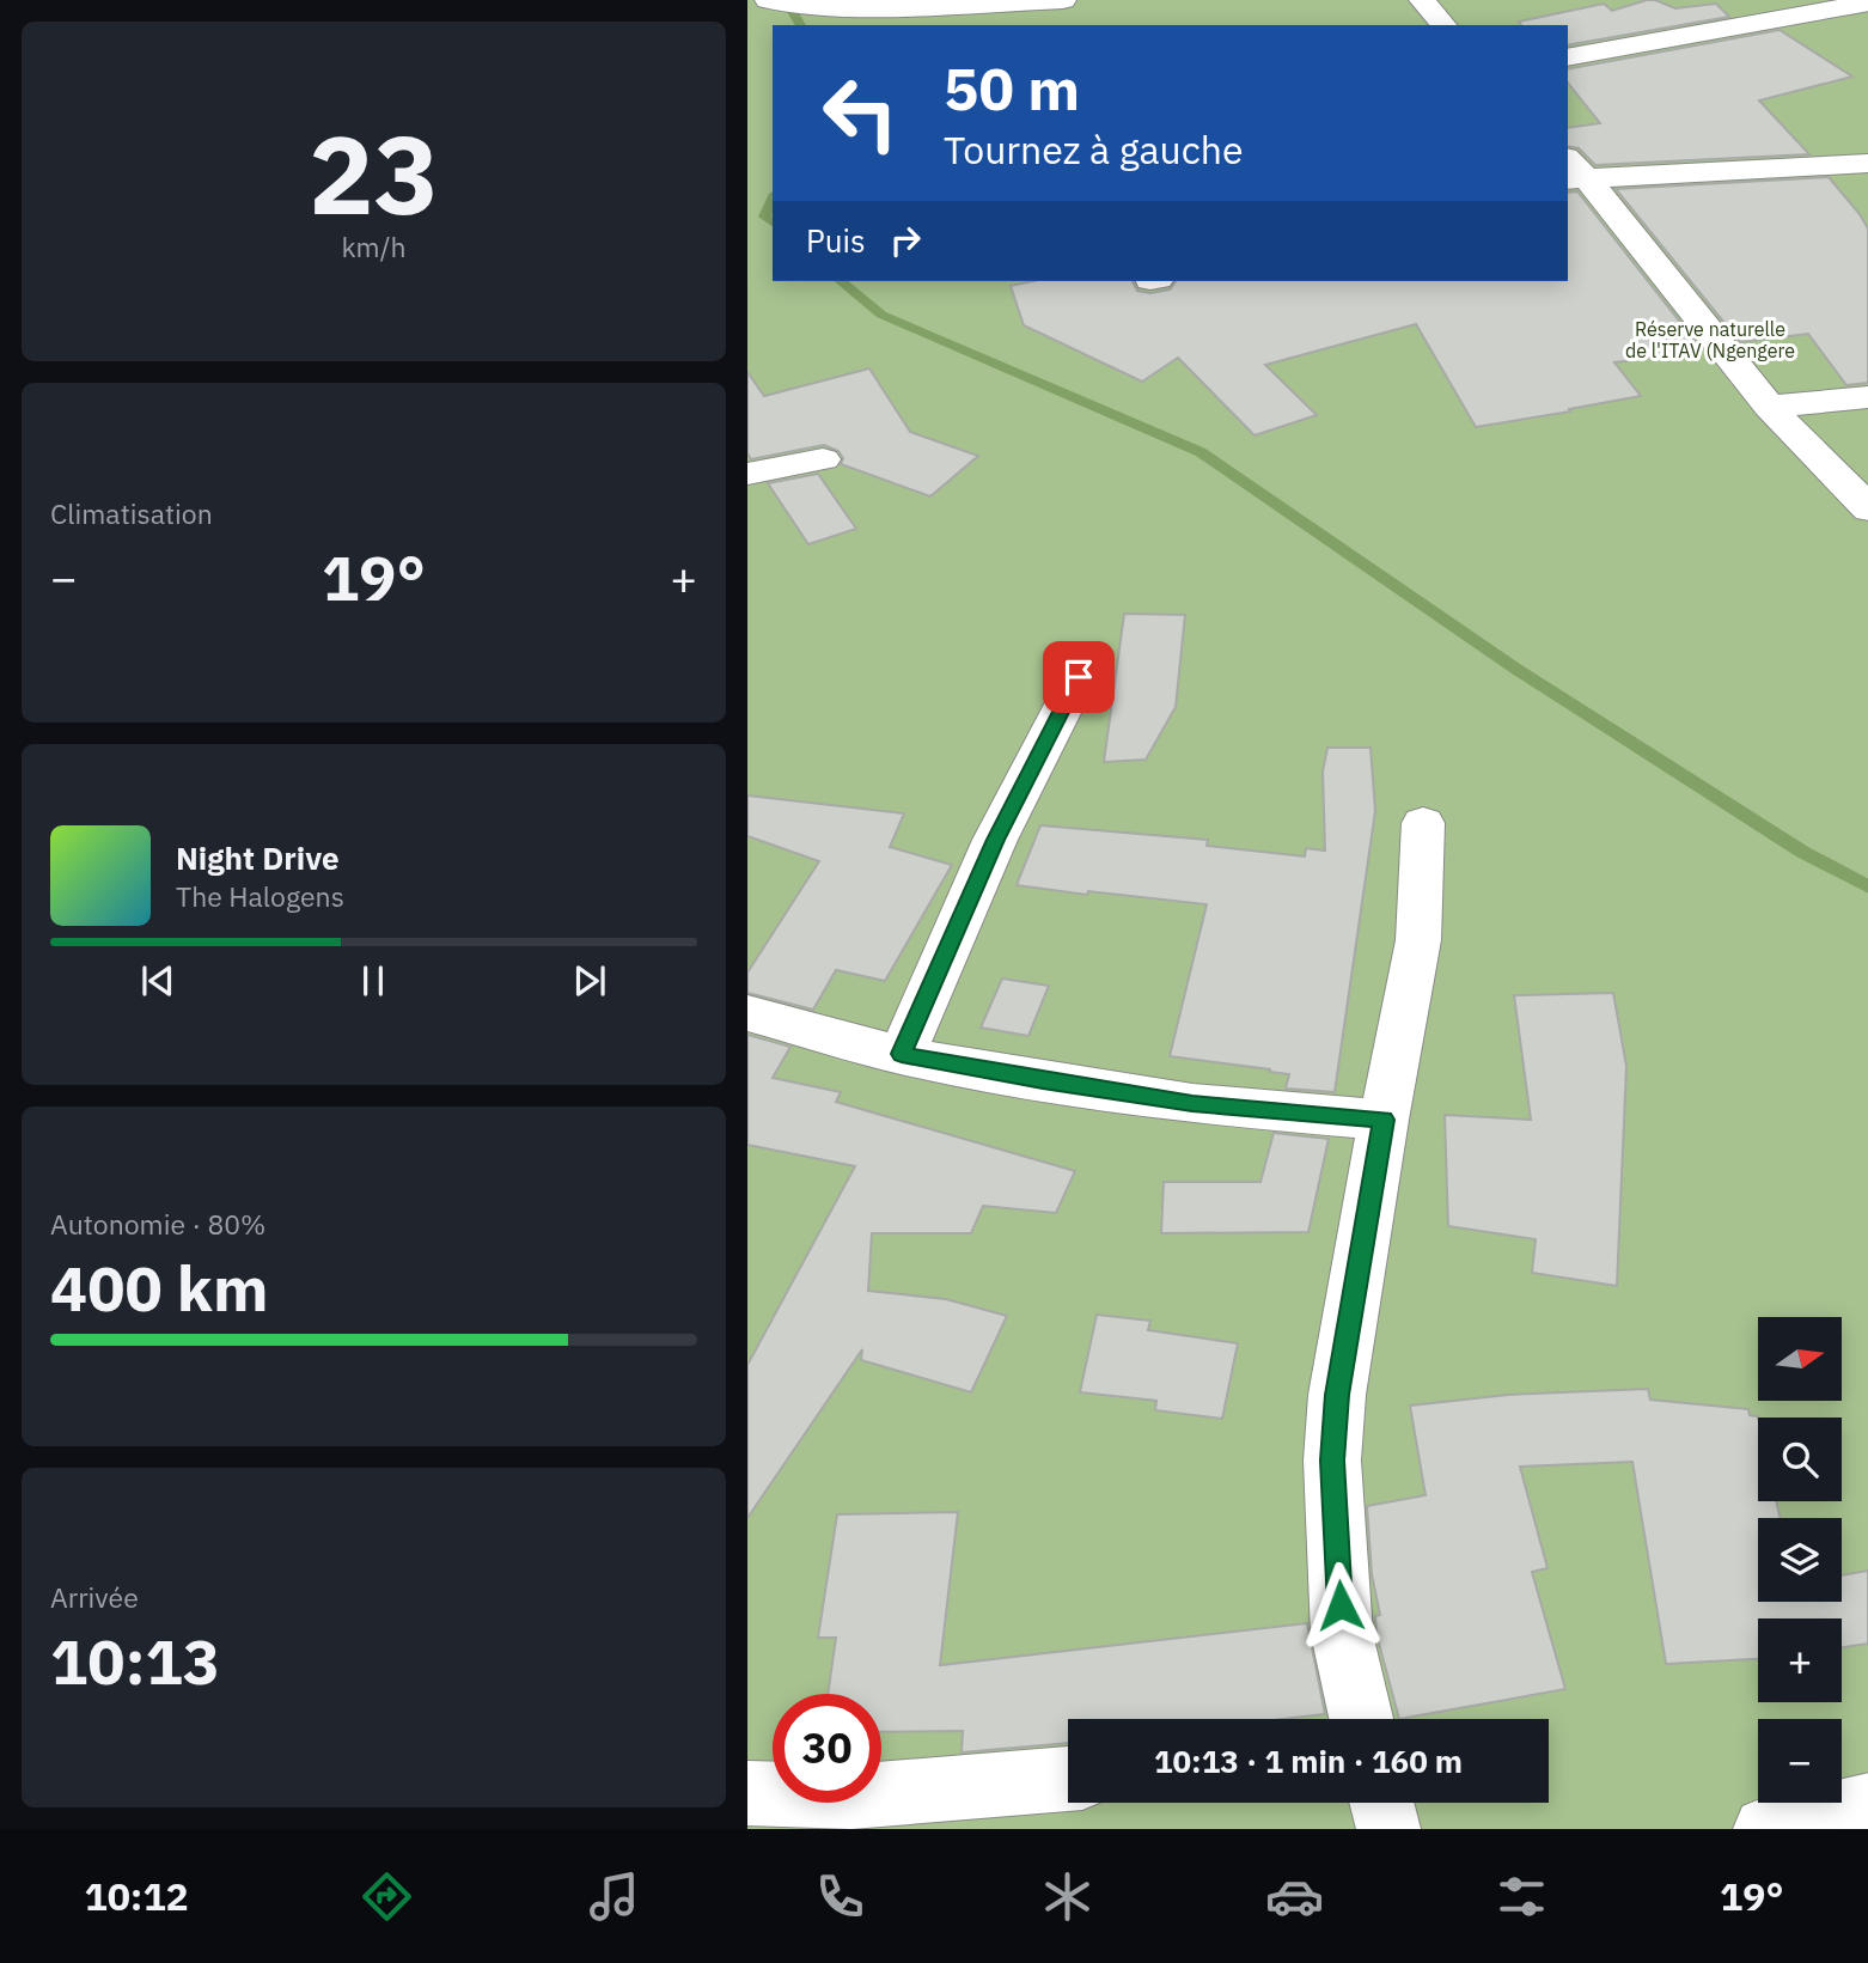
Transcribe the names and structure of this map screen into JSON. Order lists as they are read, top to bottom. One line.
{"parks":["Réserve naturelle de l'ITAV (Ngengere"],"north":"right","page":{"tile":[["23","km/h"],"Climatisation",["Autonomie · 80%","400 km"],["Arrivée","10:13"]],"turn":["50 m","Tournez à gauche"],"then":"Puis","heat":["−","19°","+"],"song":["Night Drive","The Halogens"],"map_buttons":["+","−"],"limit":"30","trip":"10:13 · 1 min · 160 m","tabs":["10:12","19°"]}}
